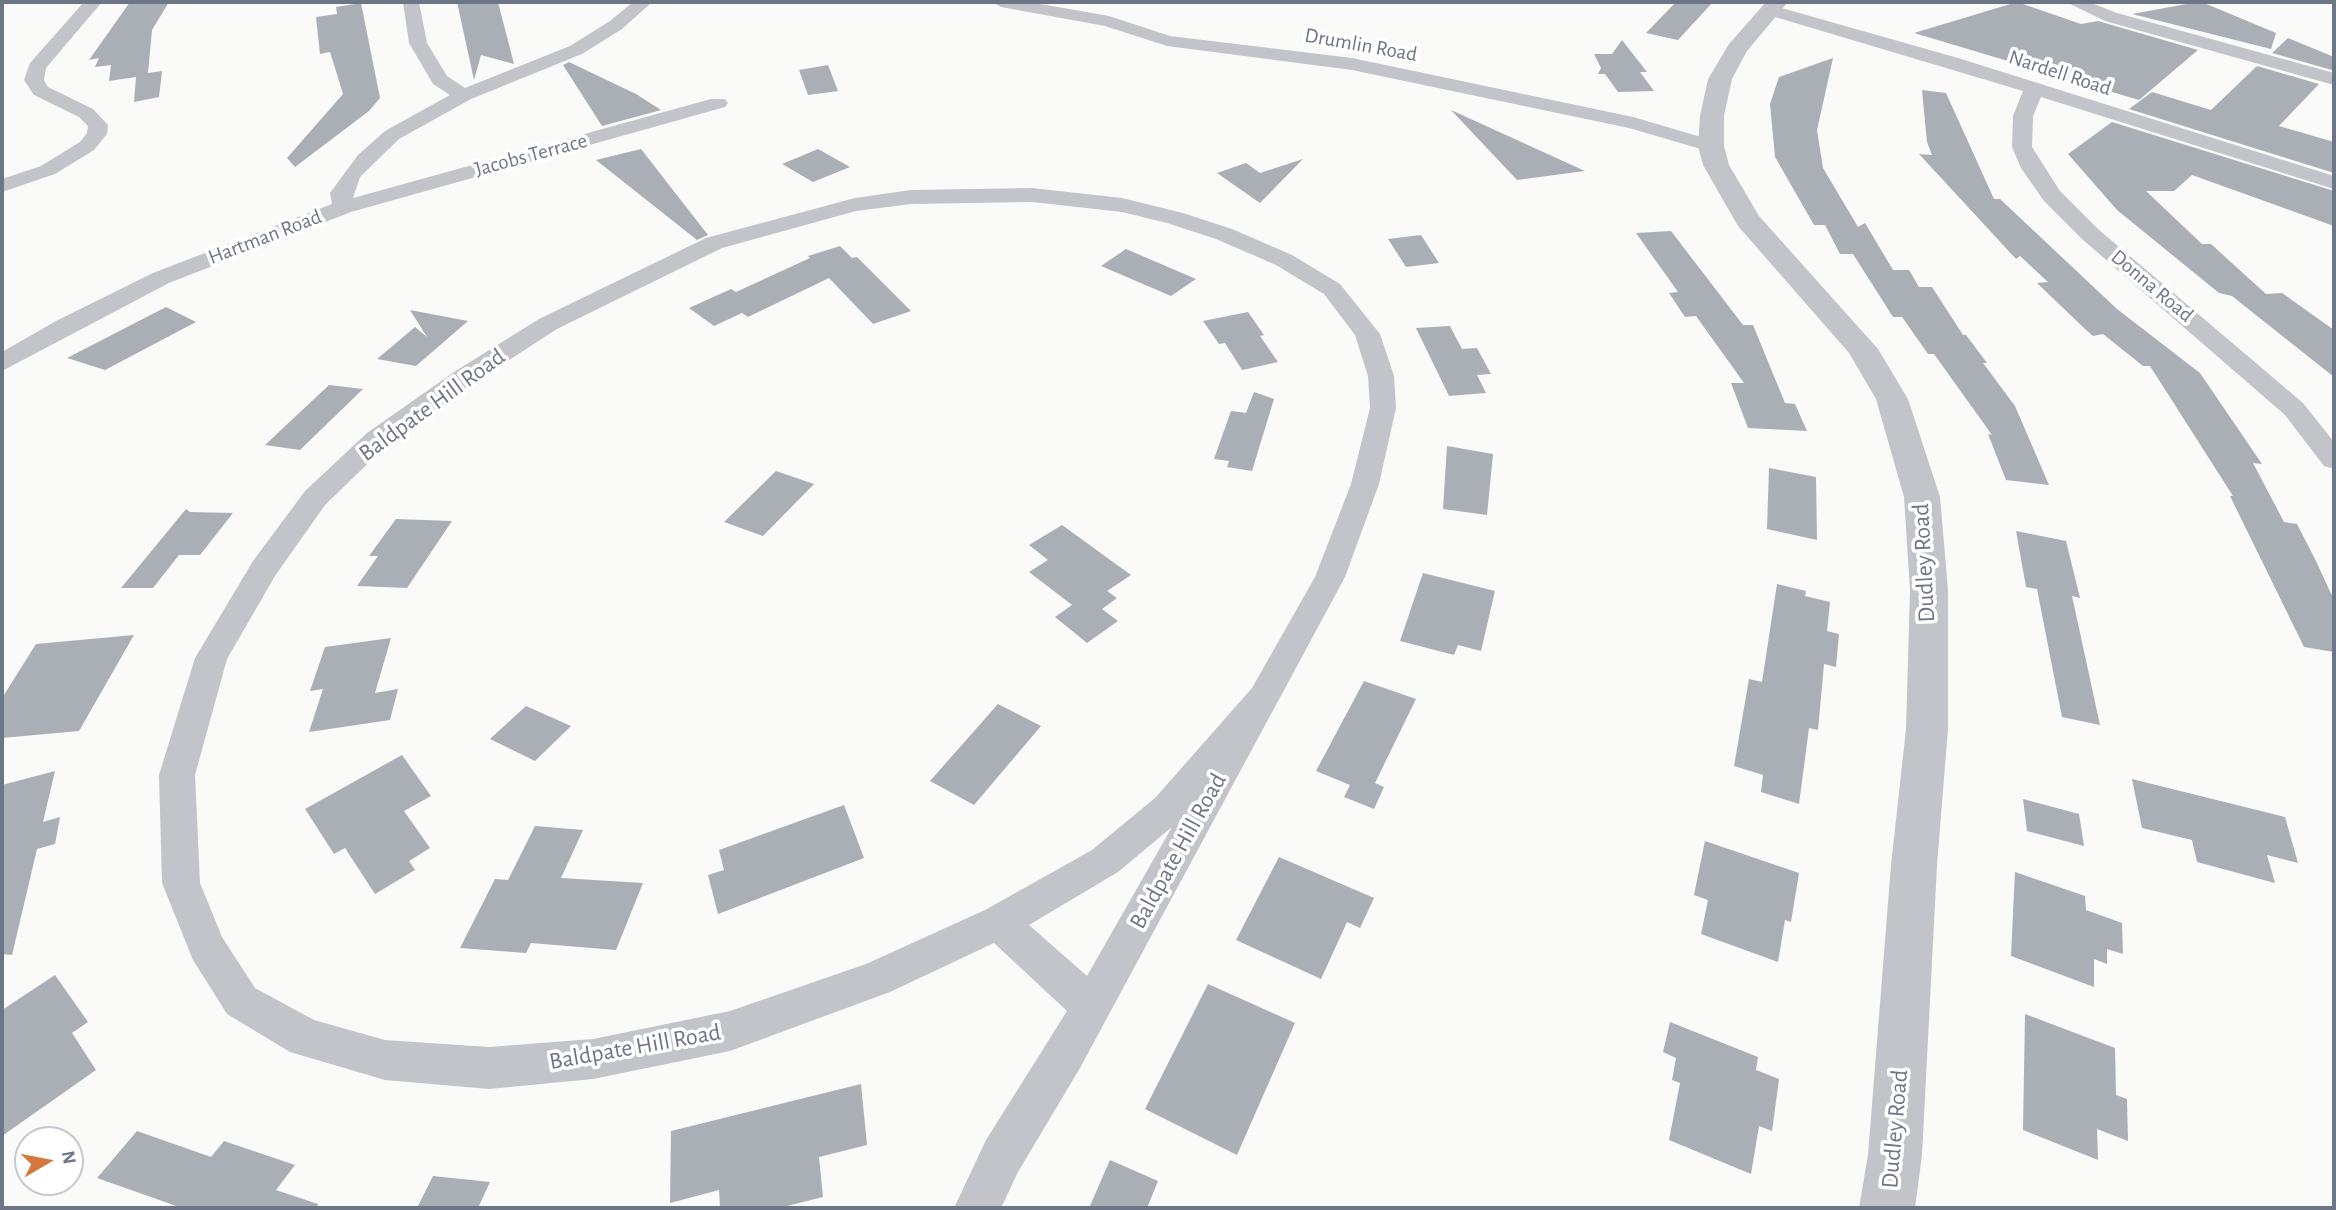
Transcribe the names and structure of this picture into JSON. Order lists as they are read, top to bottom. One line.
{"streets":{"street":["Drumlin Road","Nardell Road","Jacobs Terrace","Hartman Road","Donna Road","Baldpate Hill Road","Dudley Road"]},"crossings":[["Drumlin Road","Dudley Road"],["Nardell Road","Donna Road"],["Nardell Road","Dudley Road"],["Jacobs Terrace","Hartman Road"]],"north":"right"}
